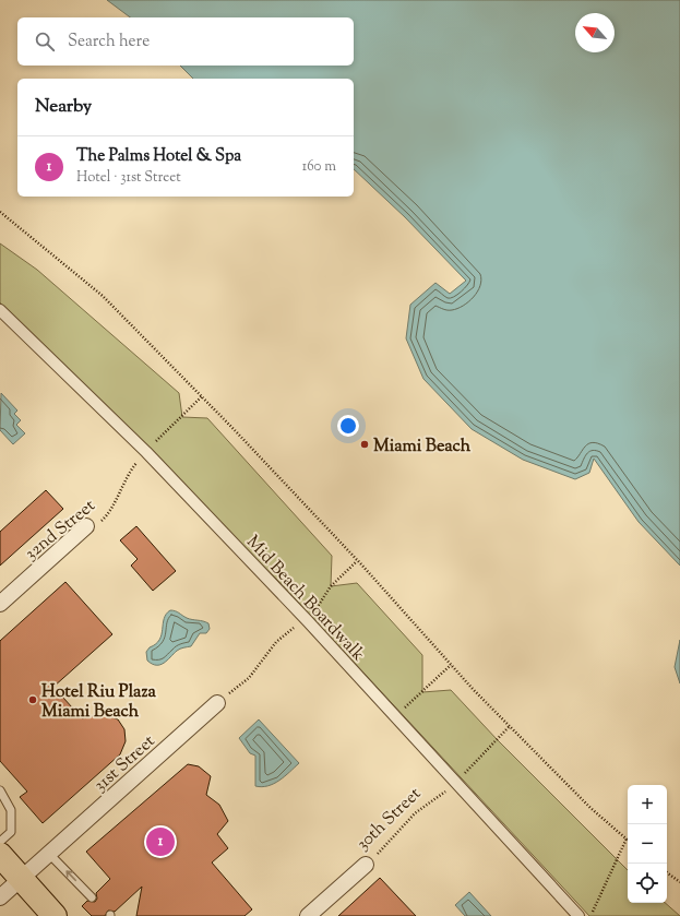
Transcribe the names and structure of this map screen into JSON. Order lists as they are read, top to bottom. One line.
{"streets":{"street":["32nd Street","Mid Beach Boardwalk","31st Street","30th Street"]},"crossings":[["32nd Street","Mid Beach Boardwalk"],["Mid Beach Boardwalk","30th Street"]],"places":["Miami Beach","Hotel Riu Plaza Miami Beach"],"north":"top left","page":{"search":"Search here","heading":"Nearby","list":[{"mark":"1","name":"The Palms Hotel & Spa","note":"Hotel · 31st Street","value":"160 m"}],"map_buttons":["+","−"],"pins":"1"}}
